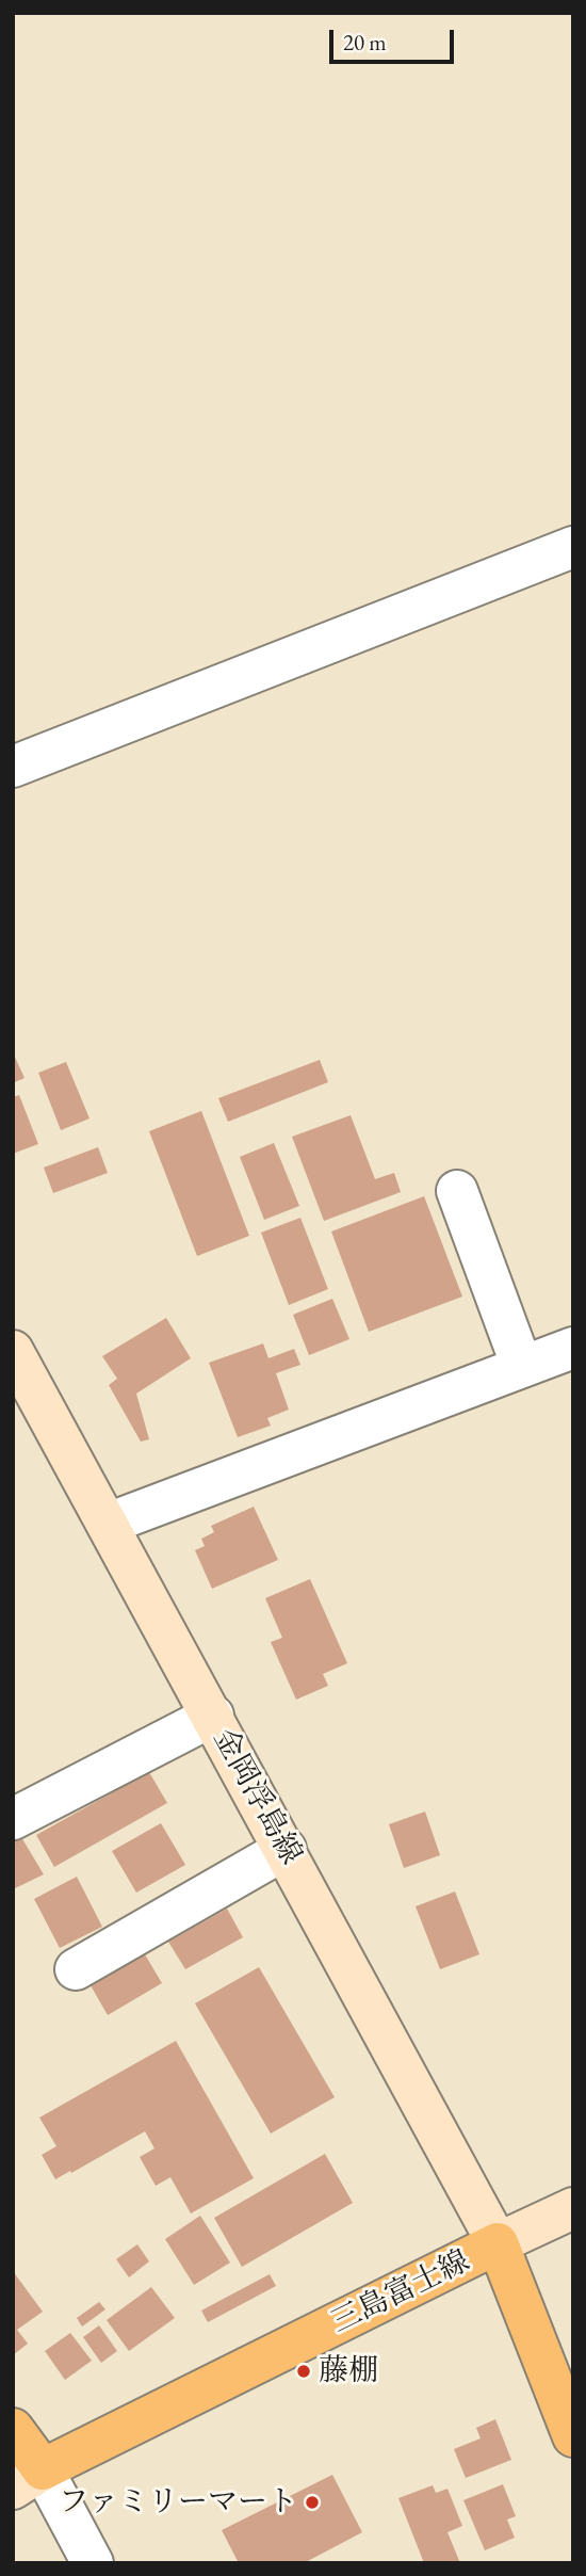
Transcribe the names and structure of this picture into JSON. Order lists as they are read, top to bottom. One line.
{"streets":{"main road":["三島富士線"],"street":["金岡浮島線"]},"crossings":[["金岡浮島線","三島富士線"]],"places":["藤棚","ファミリーマート"],"scale_bar":"20 m"}
